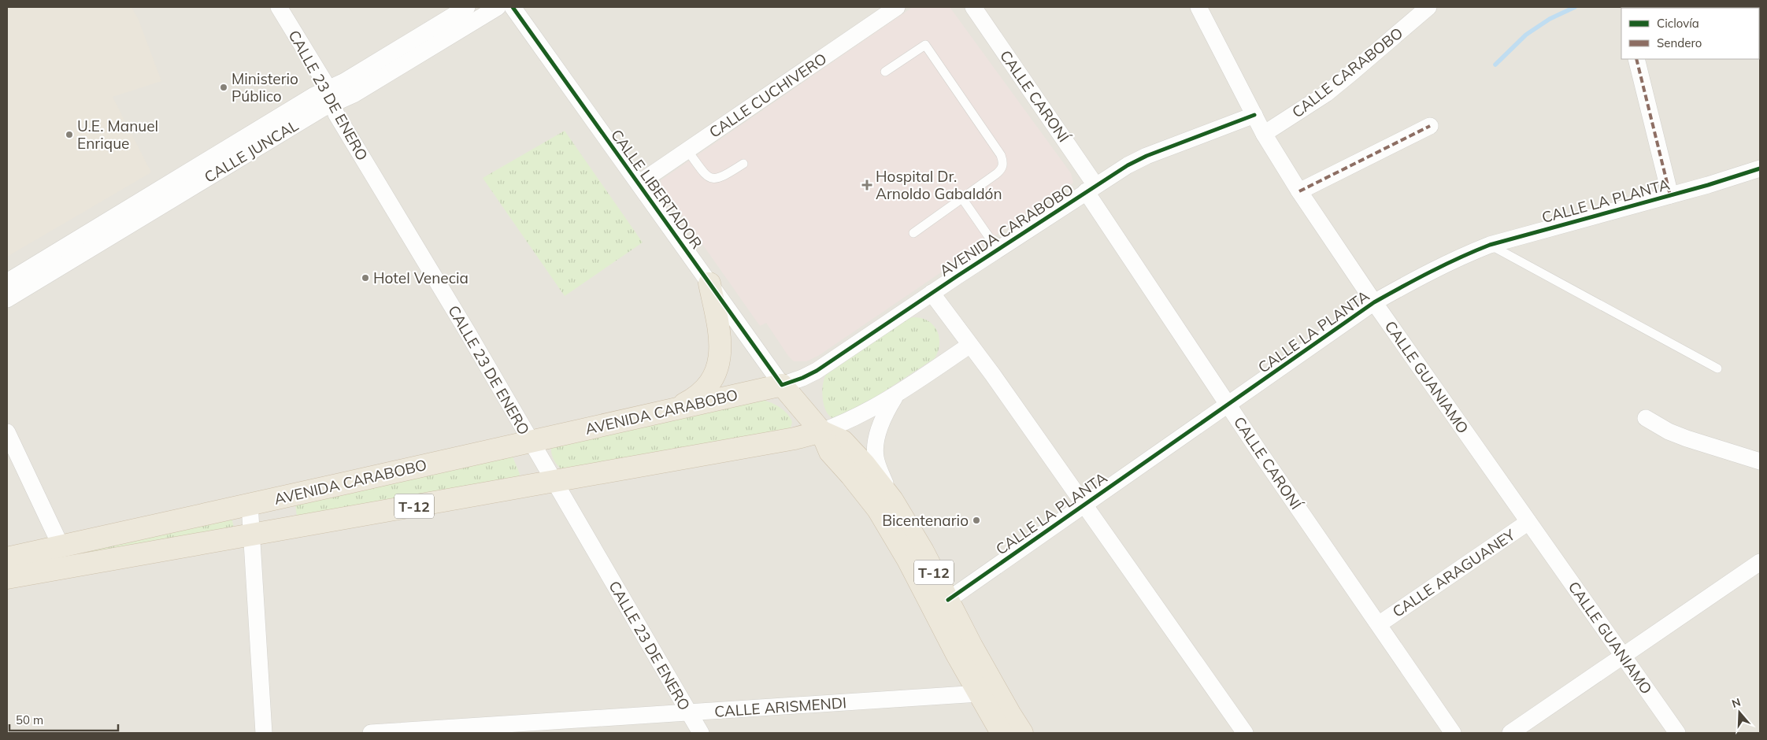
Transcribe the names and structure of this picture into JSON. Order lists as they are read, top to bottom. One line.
{"streets":{"highway":["AVENIDA CARABOBO","T-12"],"street":["CALLE CARABOBO","CALLE 23 DE ENERO","CALLE CUCHIVERO","CALLE CARONÍ","CALLE JUNCAL","CALLE LIBERTADOR","CALLE LA PLANTA","CALLE GUANIAMO","CALLE ARAGUANEY","CALLE ARISMENDI"]},"crossings":[["CALLE CARABOBO","CALLE GUANIAMO"],["CALLE 23 DE ENERO","CALLE JUNCAL"],["CALLE 23 DE ENERO","AVENIDA CARABOBO"],["CALLE 23 DE ENERO","CALLE ARISMENDI"],["CALLE CUCHIVERO","CALLE LIBERTADOR"],["CALLE CARONÍ","CALLE LA PLANTA"],["CALLE CARONÍ","AVENIDA CARABOBO"],["CALLE CARONÍ","CALLE ARAGUANEY"],["CALLE LIBERTADOR","AVENIDA CARABOBO"],["CALLE LIBERTADOR","T-12"],["CALLE LA PLANTA","CALLE GUANIAMO"],["CALLE LA PLANTA","T-12"],["AVENIDA CARABOBO","CALLE GUANIAMO"],["AVENIDA CARABOBO","T-12"],["CALLE GUANIAMO","CALLE ARAGUANEY"],["T-12","CALLE ARISMENDI"]],"places":{"other":["Ministerio Público","U.E. Manuel Enrique","Hotel Venecia","Bicentenario"],"health":["Hospital Dr. Arnoldo Gabaldón"]},"legend":["Ciclovía","Sendero"],"scale_bar":"50 m","north":"top"}
